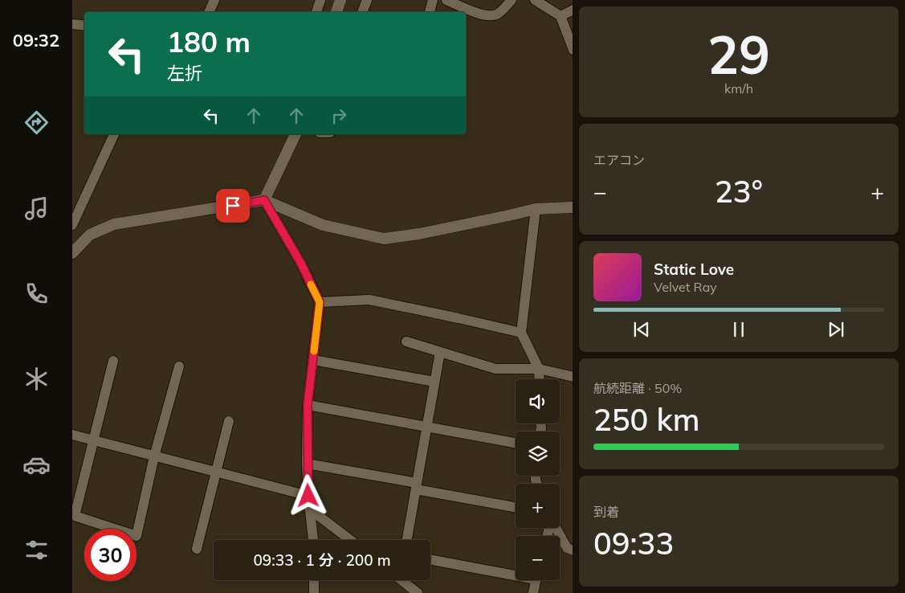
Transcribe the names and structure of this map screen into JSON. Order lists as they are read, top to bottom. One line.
{"page":{"tabs":"09:32","tile":[["29","km/h"],"エアコン",["航続距離 · 50%","250 km"],["到着","09:33"]],"turn":["180 m","左折"],"heat":["−","23°","+"],"song":["Static Love","Velvet Ray"],"map_buttons":["+","−"],"limit":"30","trip":"09:33 · 1 分 · 200 m"}}
